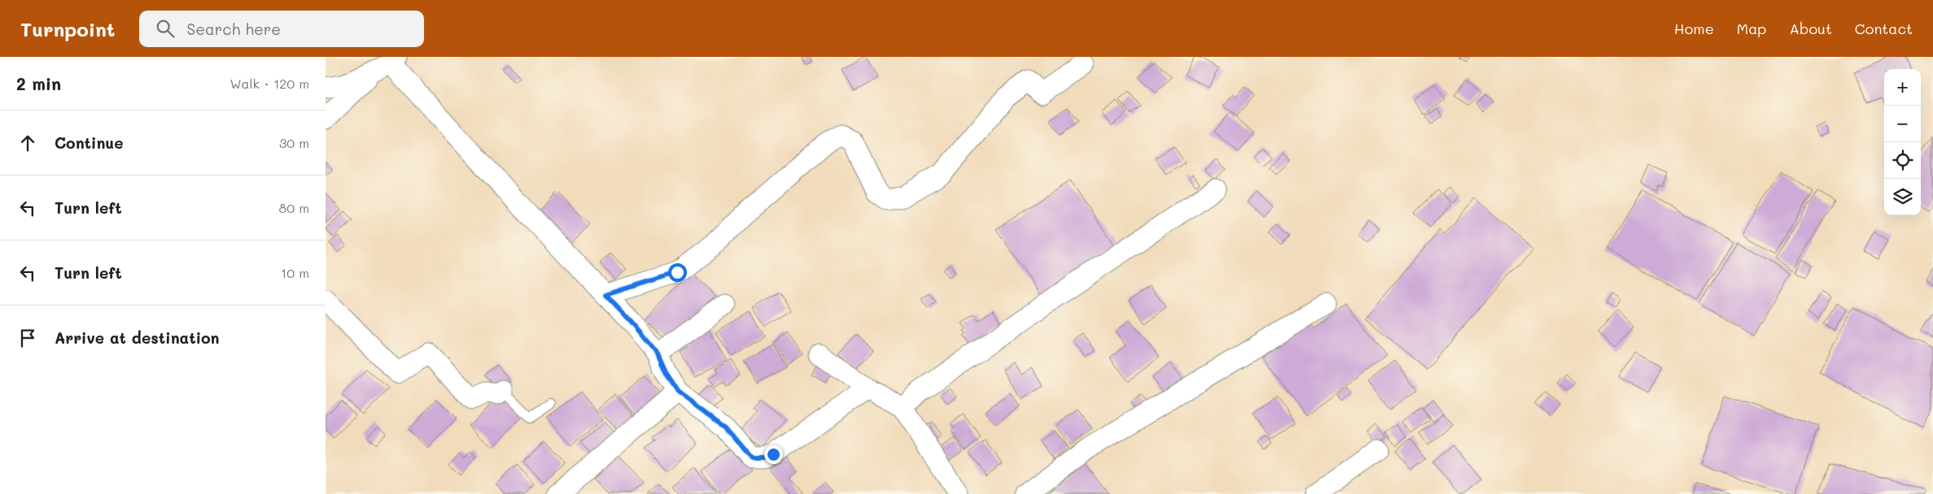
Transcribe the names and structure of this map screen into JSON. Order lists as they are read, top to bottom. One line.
{"page":{"header":"Turnpoint","search":"Search here","nav":["Home","Map","About","Contact"],"heading":["2 min","Walk · 120 m"],"map_buttons":["+","−"],"list":[["Continue","30 m"],["Turn left","80 m"],["Turn left","10 m"],"Arrive at destination"]}}
